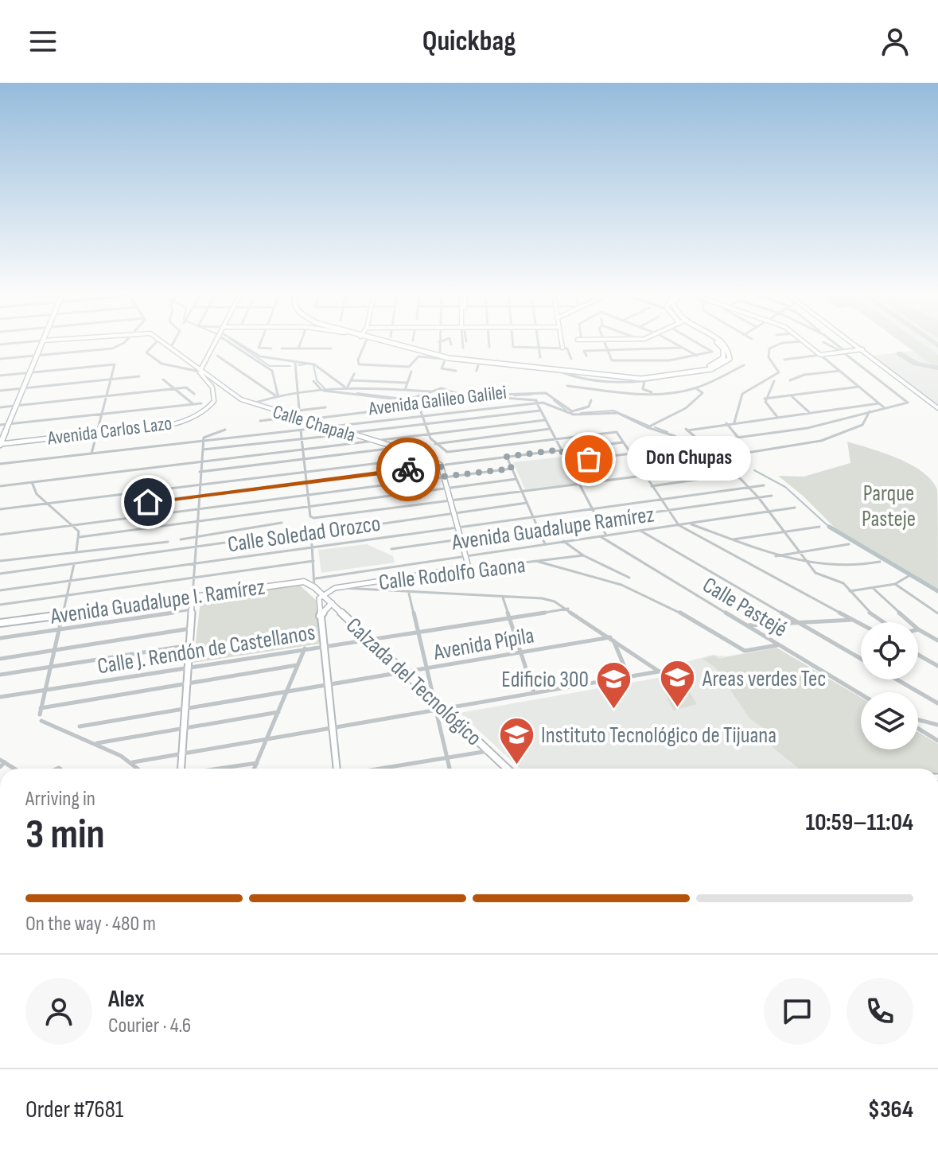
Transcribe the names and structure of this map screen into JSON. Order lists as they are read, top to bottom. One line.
{"streets":{"main road":["Avenida Guadalupe I. Ramírez","Calzada del Tecnológico"],"street":["Avenida Galileo Galilei","Calle Chapala","Avenida Carlos Lazo","Avenida Guadalupe Ramírez","Calle Soledad Orozco","Calle Rodolfo Gaona","Calle Pastejé","Avenida Pípila","Calle J. Rendón de Castellanos"]},"crossings":[["Avenida Galileo Galilei","Calle Chapala"],["Calle Chapala","Avenida Carlos Lazo"],["Avenida Guadalupe Ramírez","Calle Pastejé"],["Calle Rodolfo Gaona","Calzada del Tecnológico"],["Avenida Guadalupe I. Ramírez","Calzada del Tecnológico"],["Avenida Pípila","Calzada del Tecnológico"],["Calle J. Rendón de Castellanos","Calzada del Tecnológico"]],"parks":["Parque Pasteje"],"places":{"other":["Don Chupas"],"school or university":["Areas verdes Tec","Edificio 300","Instituto Tecnológico de Tijuana"]},"page":{"header":"Quickbag","bubble":"Don Chupas","heading":["3 min","Arriving in","10:59–11:04"],"panel":["Alex","Courier · 4.6","Order #7681","$364"],"bar":"On the way · 480 m"}}
